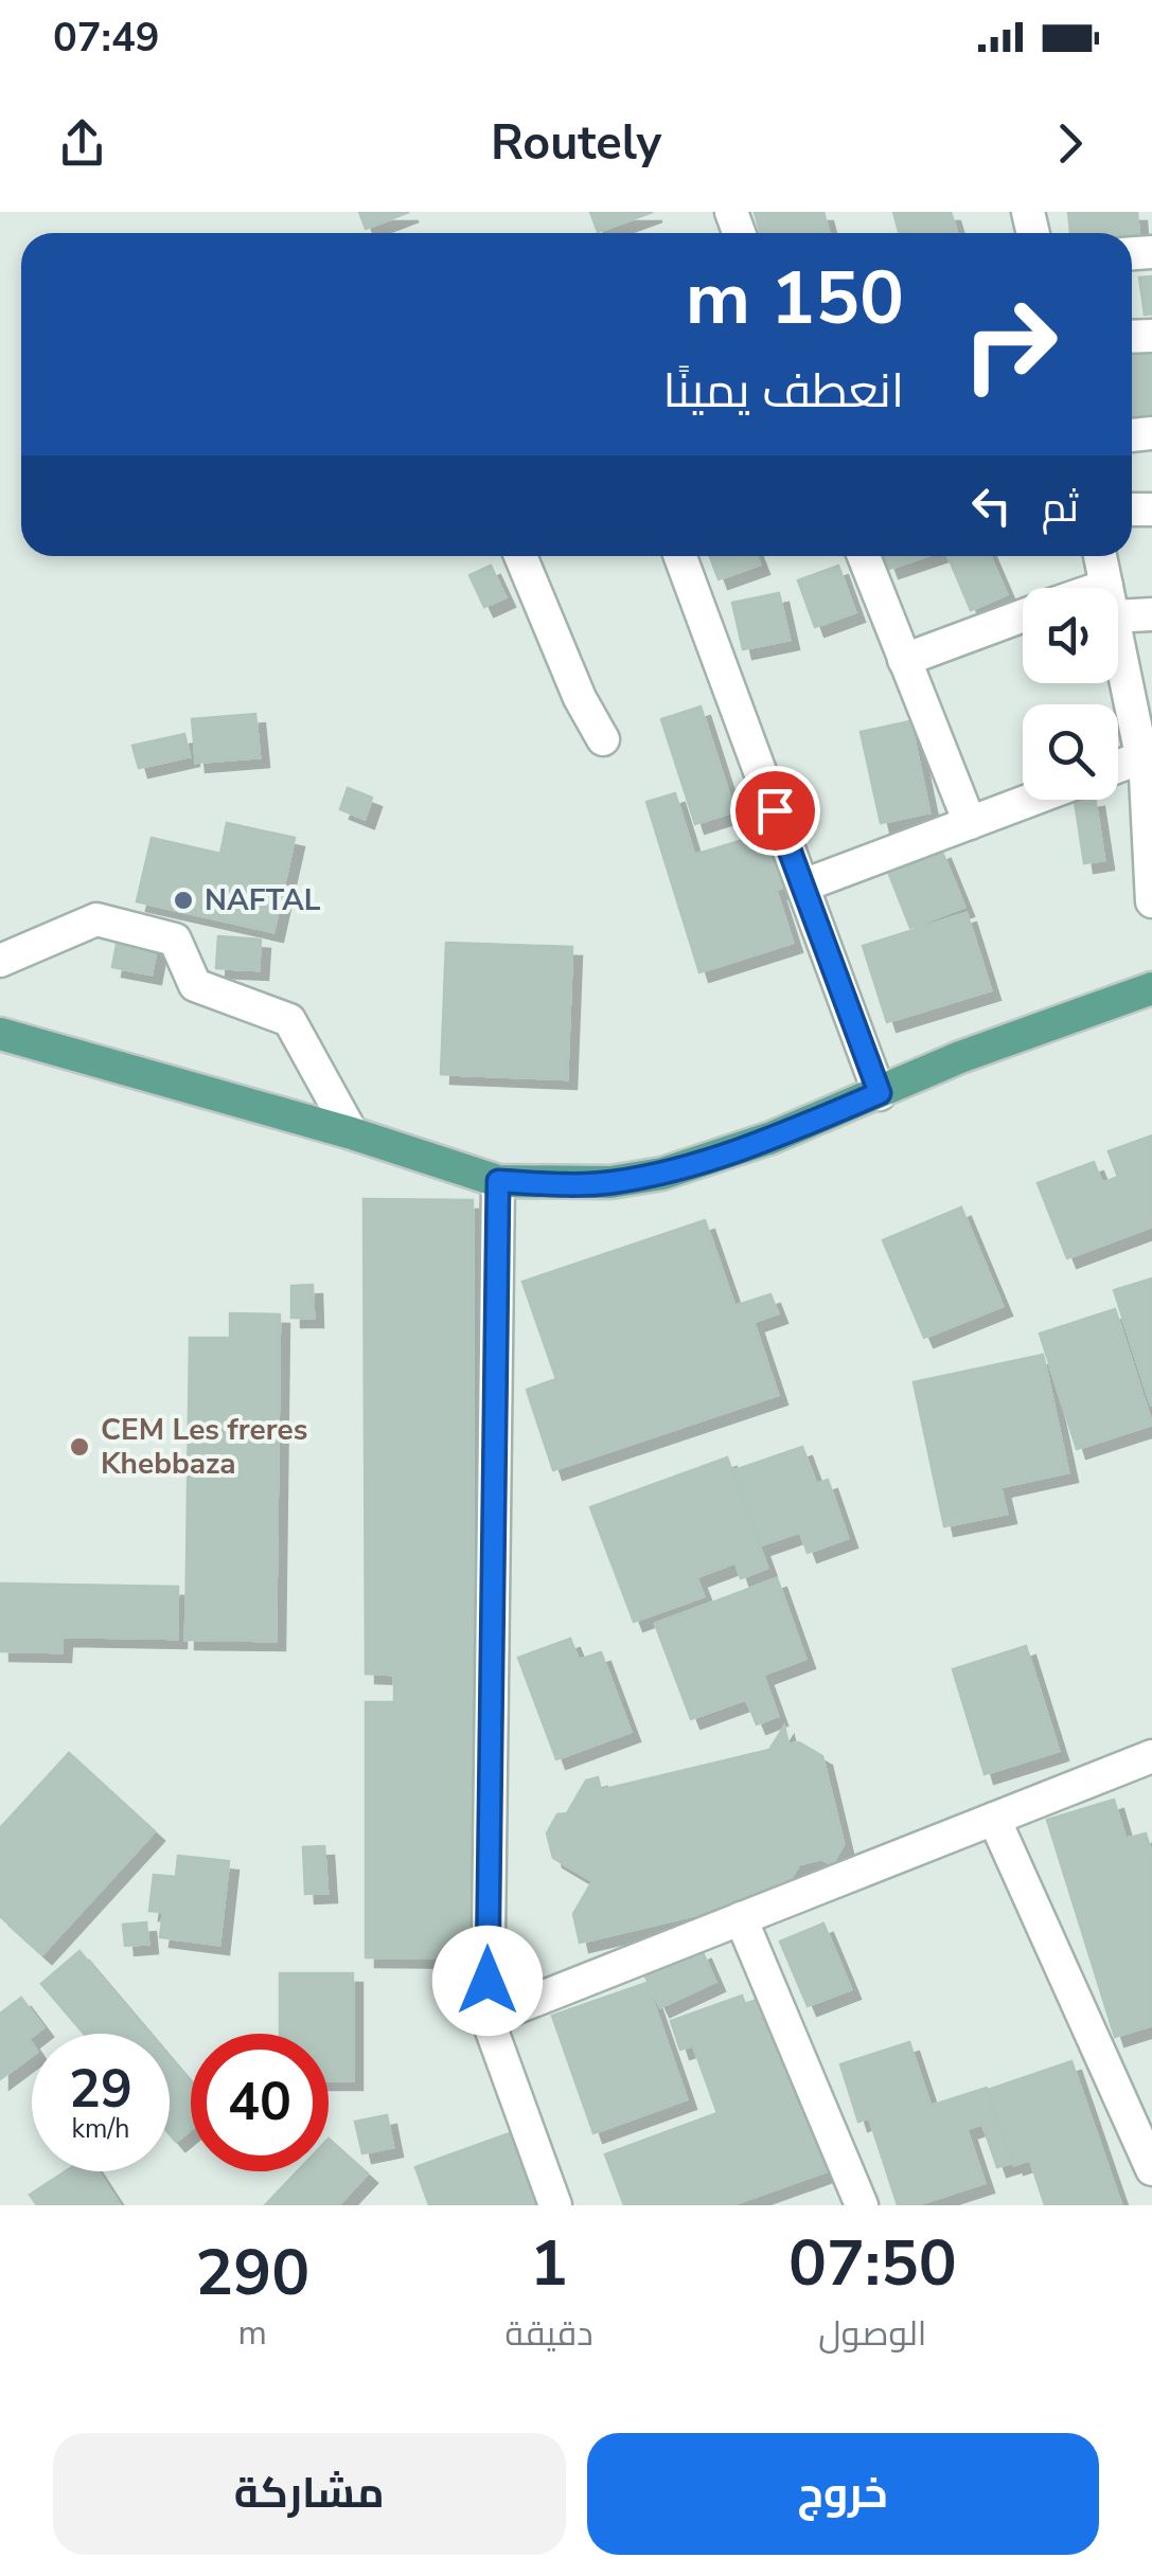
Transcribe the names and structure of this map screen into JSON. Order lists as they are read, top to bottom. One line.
{"places":["NAFTAL","CEM Les freres Khebbaza"],"page":{"status":"07:49","header":"Routely","turn":["150 m","انعطف يمينًا"],"then":"ثم","speed":"29 km/h","limit":"40","eta":["07:50","الوصول","1","دقيقة","290","m"],"buttons":["خروج","مشاركة"]}}
